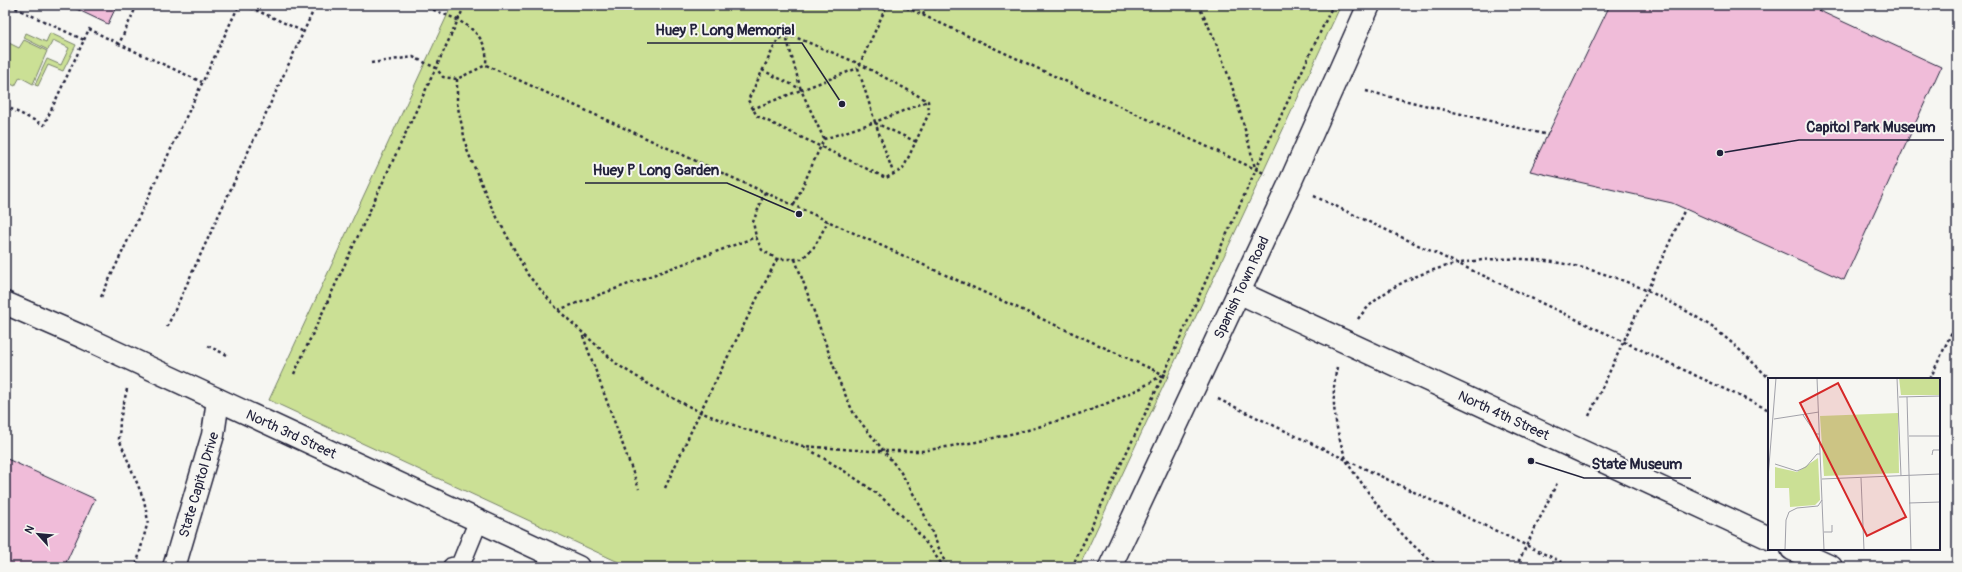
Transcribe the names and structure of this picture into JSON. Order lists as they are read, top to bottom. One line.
{"streets":{"street":["Spanish Town Road","North 4th Street","North 3rd Street","State Capitol Drive"]},"crossings":[["Spanish Town Road","North 4th Street"],["North 3rd Street","State Capitol Drive"]],"places":["Huey P. Long Memorial","Capitol Park Museum","Huey P Long Garden","State Museum"],"north":"top left"}
